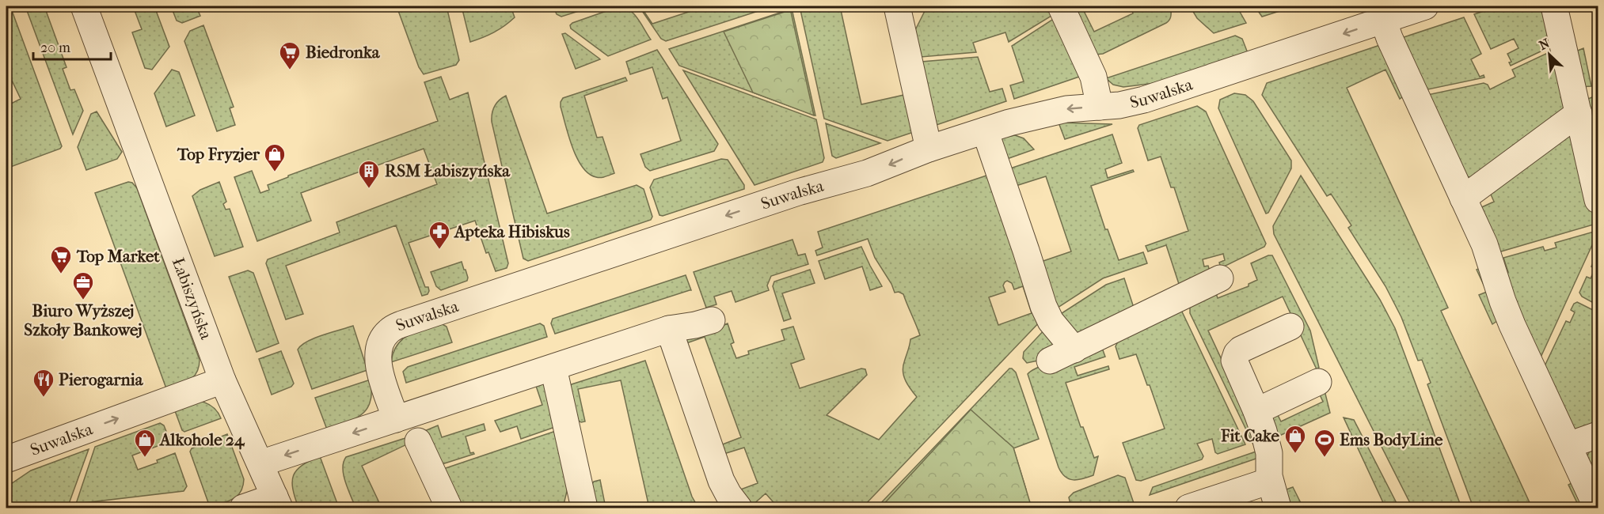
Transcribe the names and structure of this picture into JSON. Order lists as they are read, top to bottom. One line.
{"streets":{"street":["Suwalska","Łabiszyńska"]},"crossings":[["Suwalska","Łabiszyńska"]],"places":{"supermarket":["Biedronka","Top Market"],"shop":["Top Fryzjer","Fit Cake","Alkohole 24"],"building":["RSM Łabiszyńska"],"pharmacy":["Apteka Hibiskus"],"office":["Biuro Wyższej Szkoły Bankowej"],"restaurant":["Pierogarnia"],"sports":["Ems BodyLine"]},"scale_bar":"20 m","north":"top left"}
